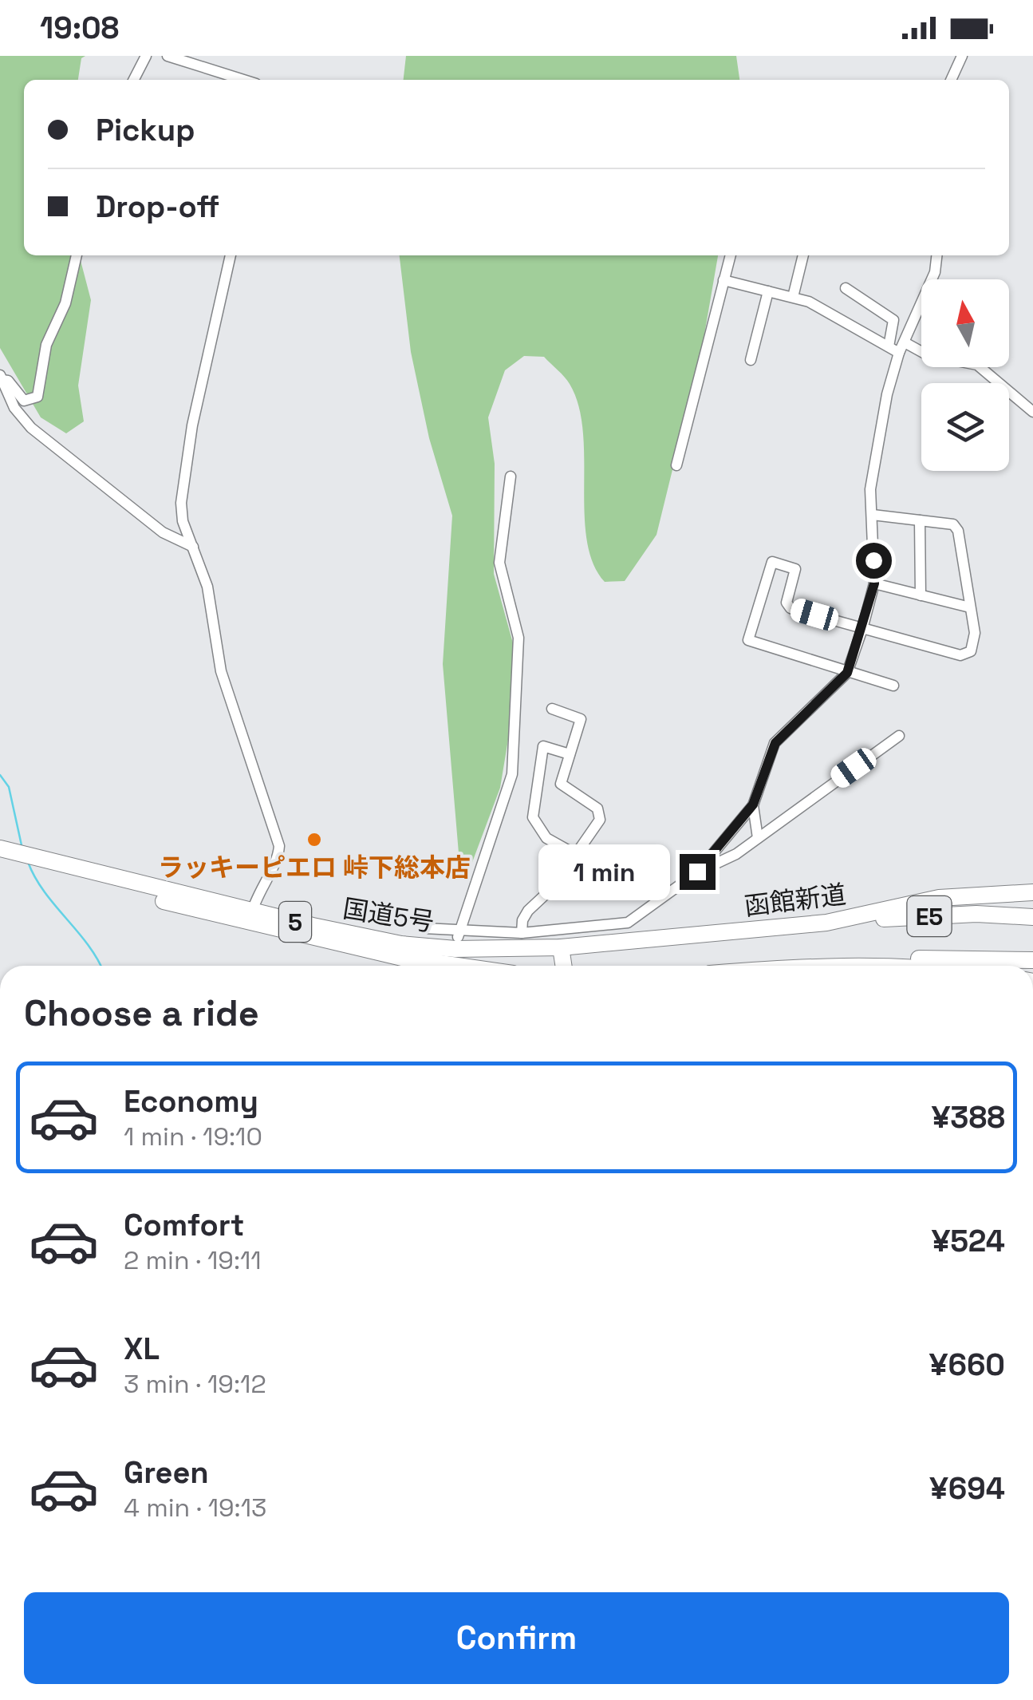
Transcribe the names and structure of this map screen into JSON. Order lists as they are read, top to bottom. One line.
{"streets":{"highway":["函館新道","国道5号","E5","5"]},"crossings":[["函館新道","国道5号"],["函館新道","E5"]],"places":["ラッキーピエロ 峠下総本店"],"north":"top","page":{"status":"19:08","banner":["Pickup","Drop-off"],"bubble":"1 min","heading":"Choose a ride","list":[{"name":"Economy","note":"1 min · 19:10","value":"¥388"},{"name":"Comfort","note":"2 min · 19:11","value":"¥524"},{"name":"XL","note":"3 min · 19:12","value":"¥660"},{"name":"Green","note":"4 min · 19:13","value":"¥694"}],"buttons":"Confirm"}}
